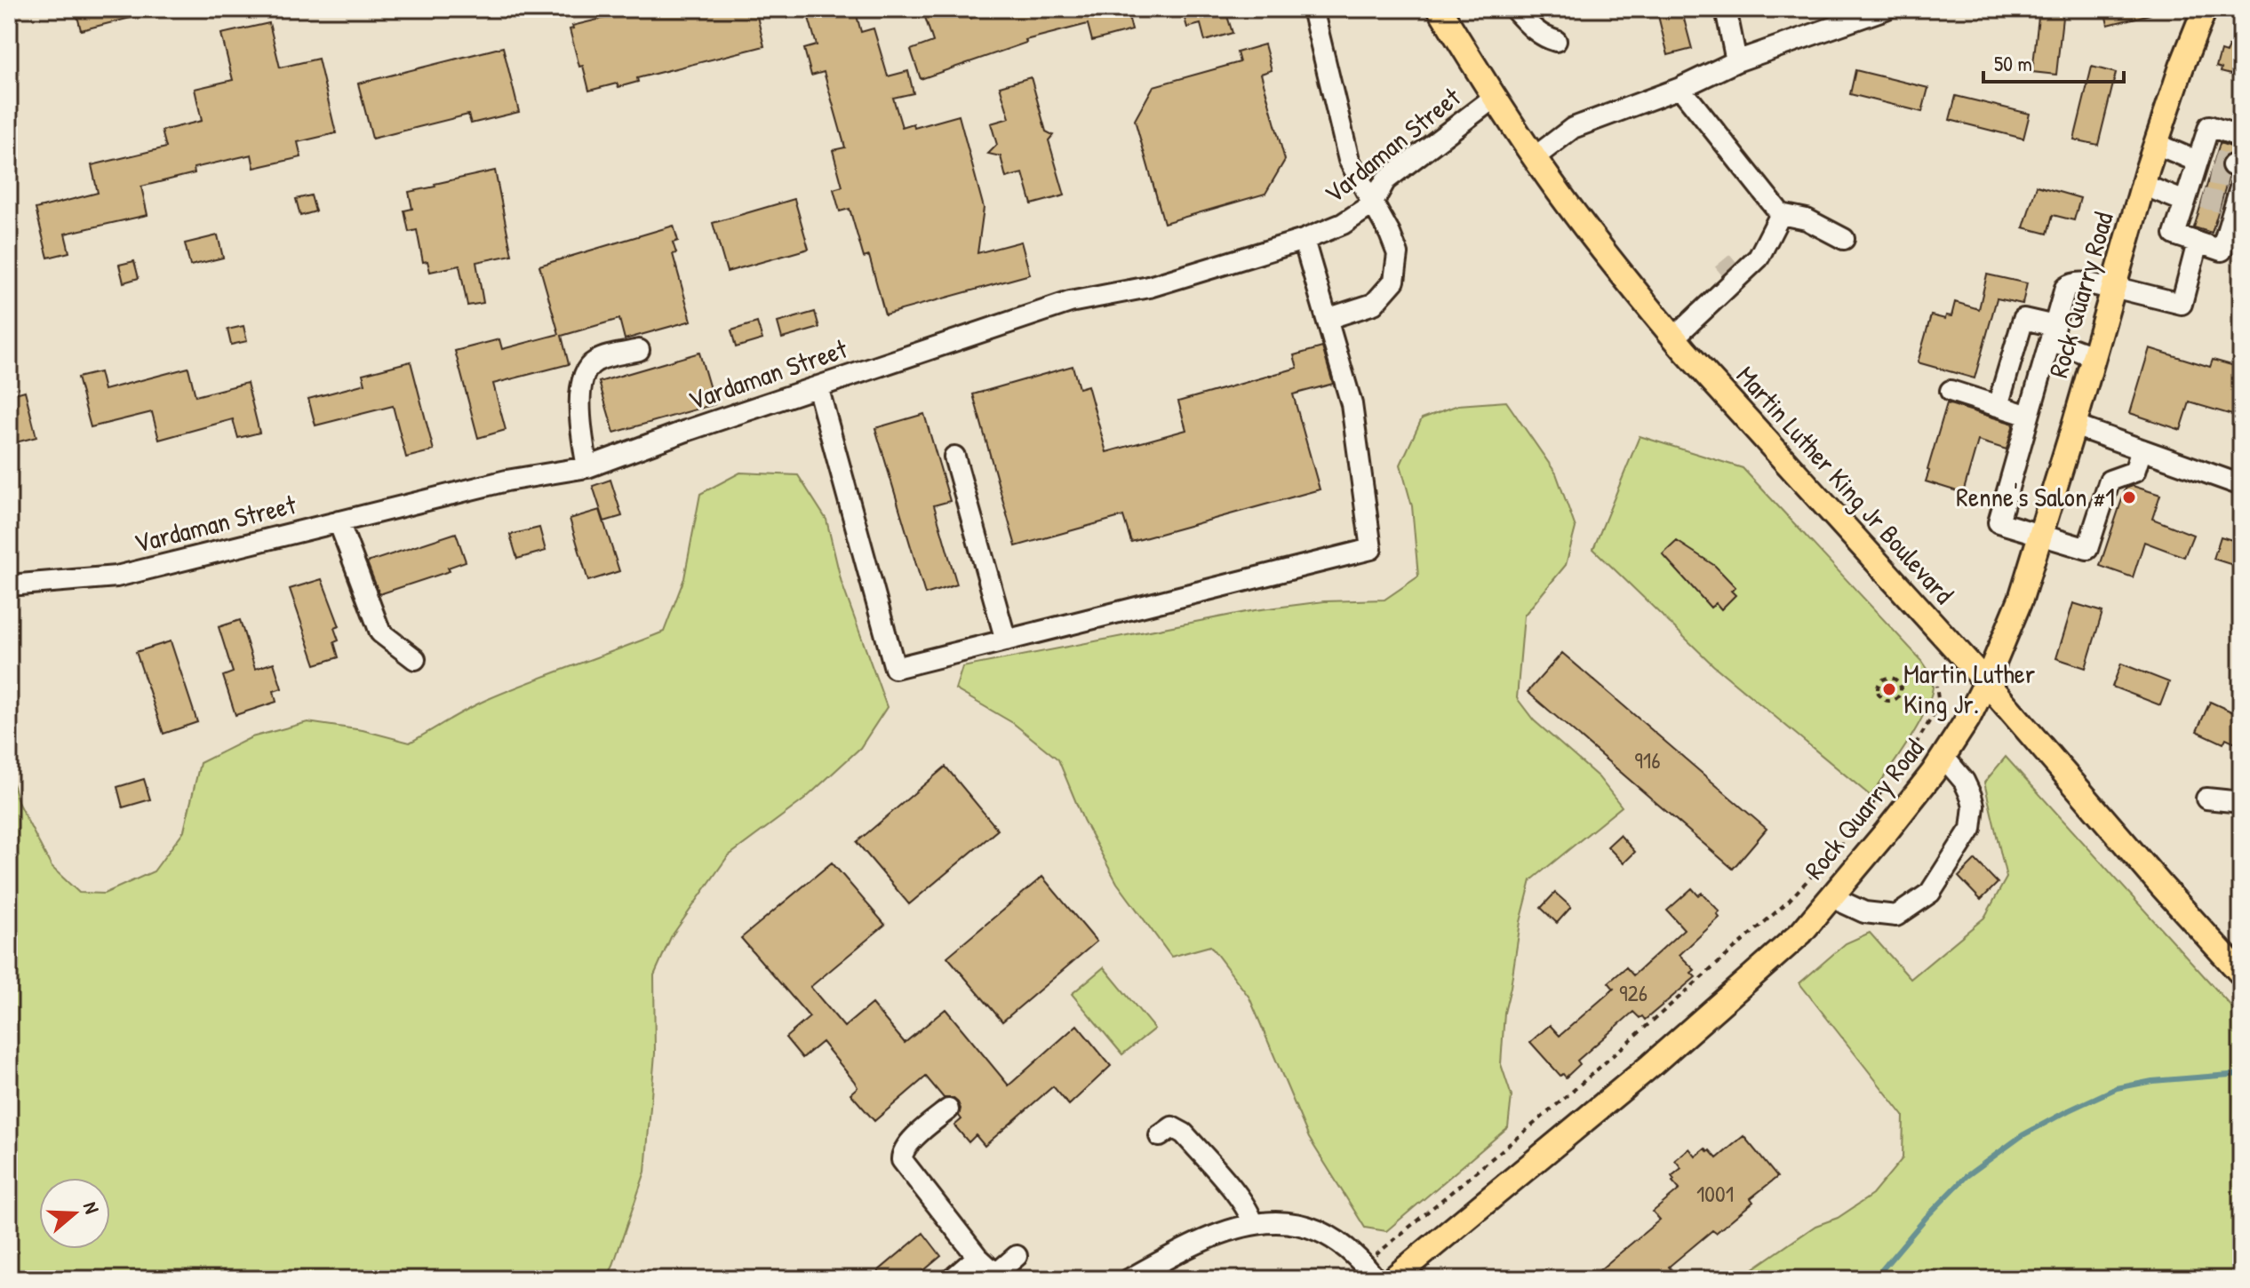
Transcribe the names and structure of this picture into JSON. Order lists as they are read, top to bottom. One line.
{"streets":{"main road":["Rock Quarry Road","Martin Luther King Jr Boulevard"],"street":["Vardaman Street"]},"crossings":[["Vardaman Street","Martin Luther King Jr Boulevard"],["Rock Quarry Road","Martin Luther King Jr Boulevard"]],"places":["Renne's Salon #1","Martin Luther King Jr."],"house_numbers":["916","926","1001"],"scale_bar":"50 m","north":"right"}
